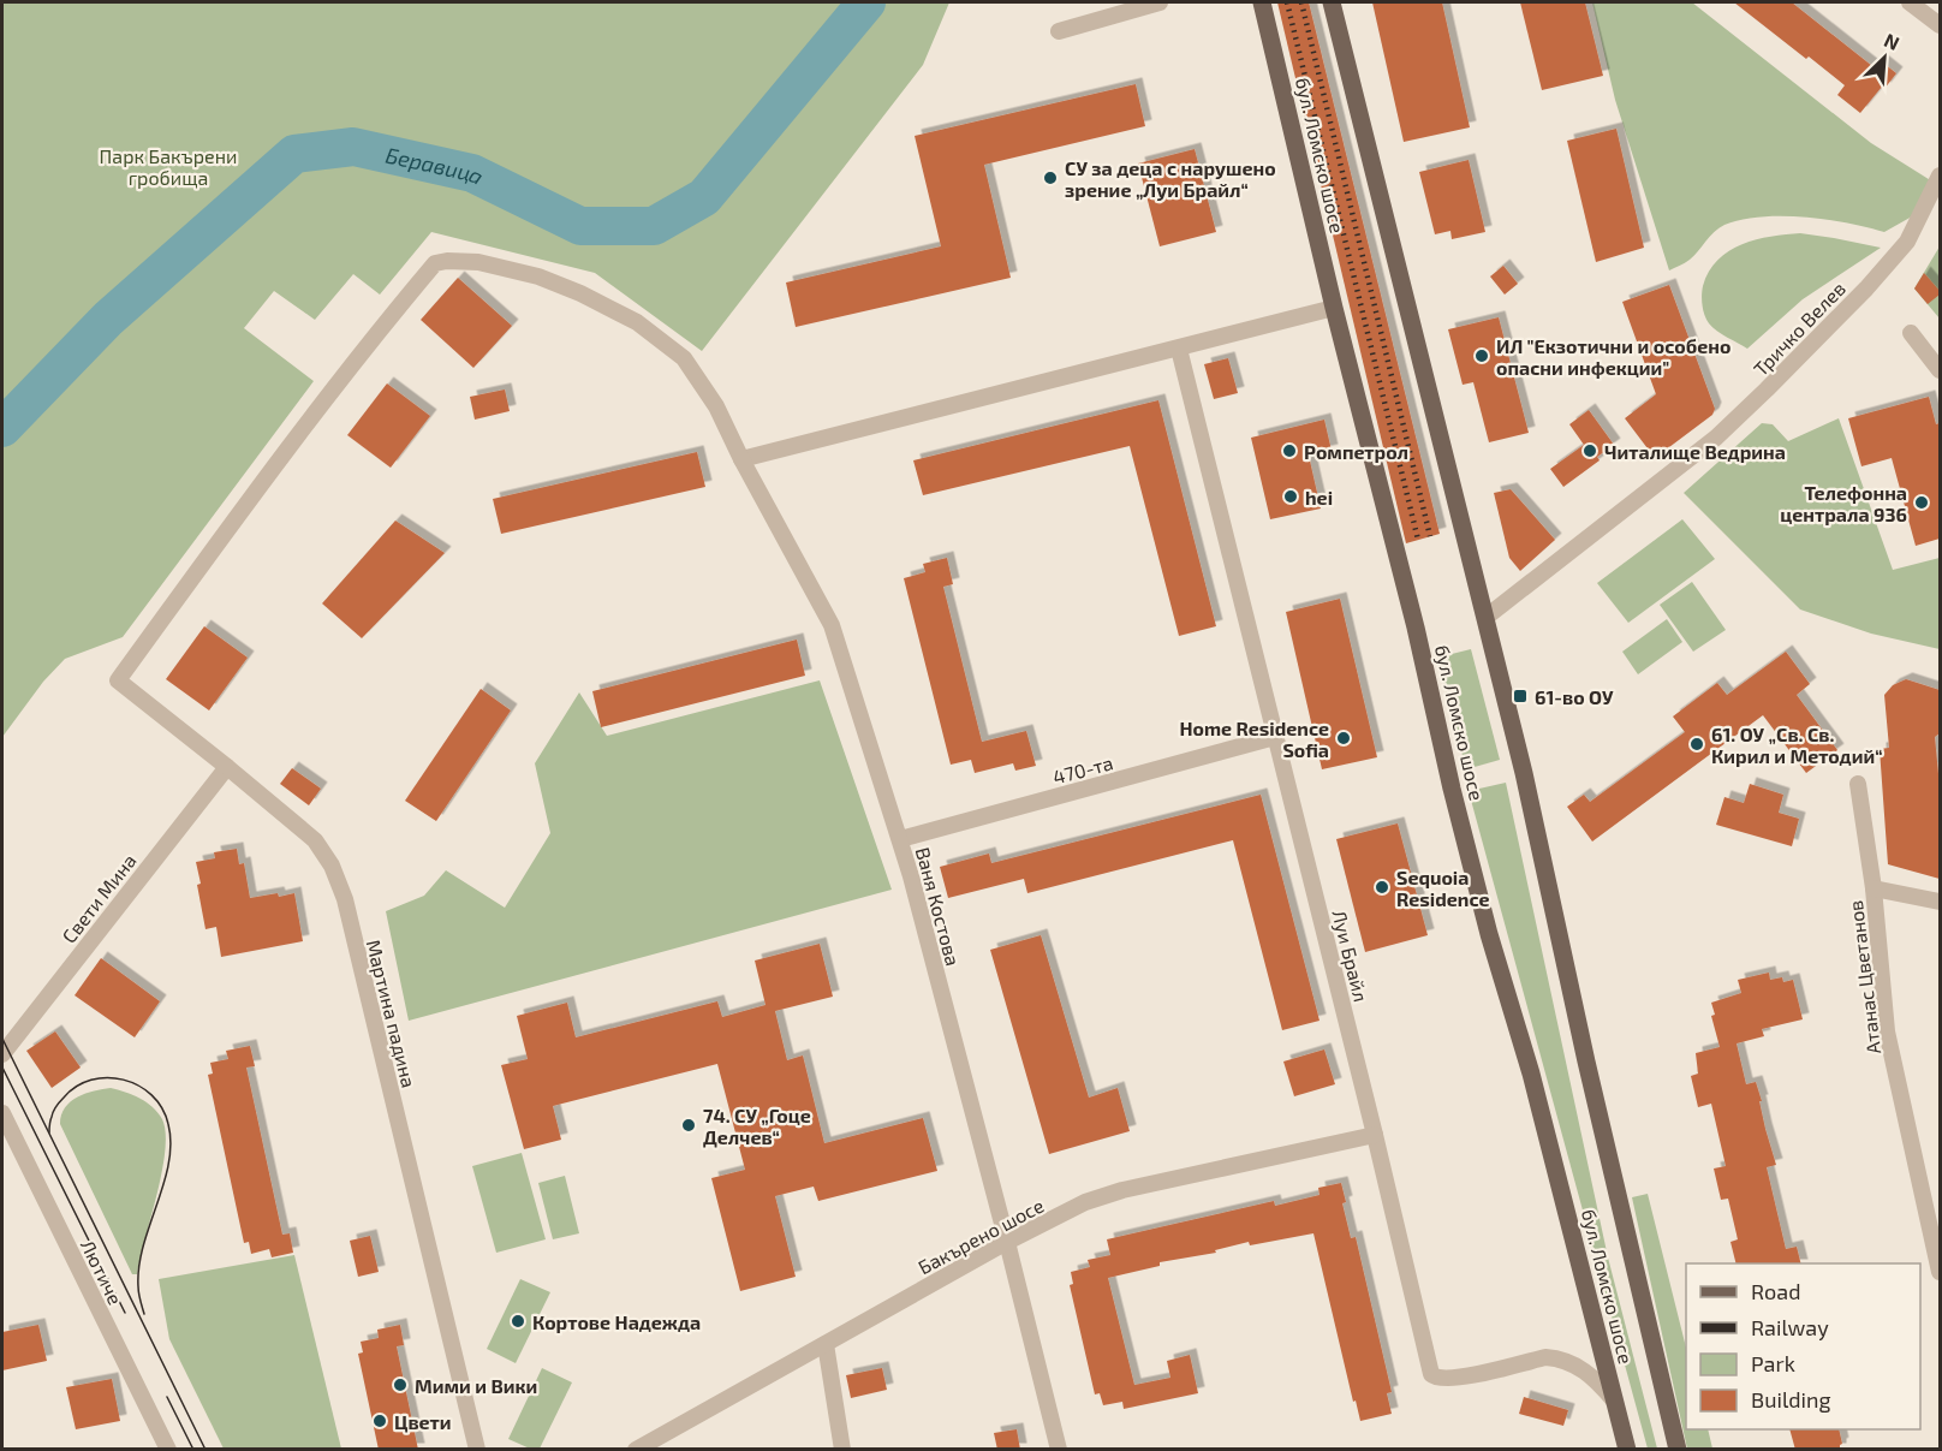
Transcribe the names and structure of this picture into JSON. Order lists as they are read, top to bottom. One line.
{"streets":{"main road":["бул. Ломско шосе"],"street":["Тричко Велев","470-та","Свети Мина","Ваня Костова","Луи Брайл","Атанас Цветанов","Мартина падина","Бакърено шосе","Лютиче"]},"crossings":[["бул. Ломско шосе","Тричко Велев"],["бул. Ломско шосе","Луи Брайл"],["470-та","Ваня Костова"],["470-та","Луи Брайл"],["Свети Мина","Мартина падина"],["Ваня Костова","Мартина падина"],["Ваня Костова","Бакърено шосе"],["Луи Брайл","Бакърено шосе"]],"water":["Беравица"],"parks":["Парк Бакърени гробища"],"places":{"other":["СУ за деца с нарушено зрение „Луи Брайл“","ИЛ \"Екзотични и особено опасни инфекции\"","Ромпетрол","Читалище Ведрина","hei","Телефонна централа 936","Home Residence Sofia","61. ОУ „Св. Св. Кирил и Методий“","Sequoia Residence","74. СУ „Гоце Делчев“","Кортове Надежда","Мими и Вики","Цвети"],"transit":["61-во ОУ"]},"legend":["Road","Railway","Park","Building"],"north":"top right"}
